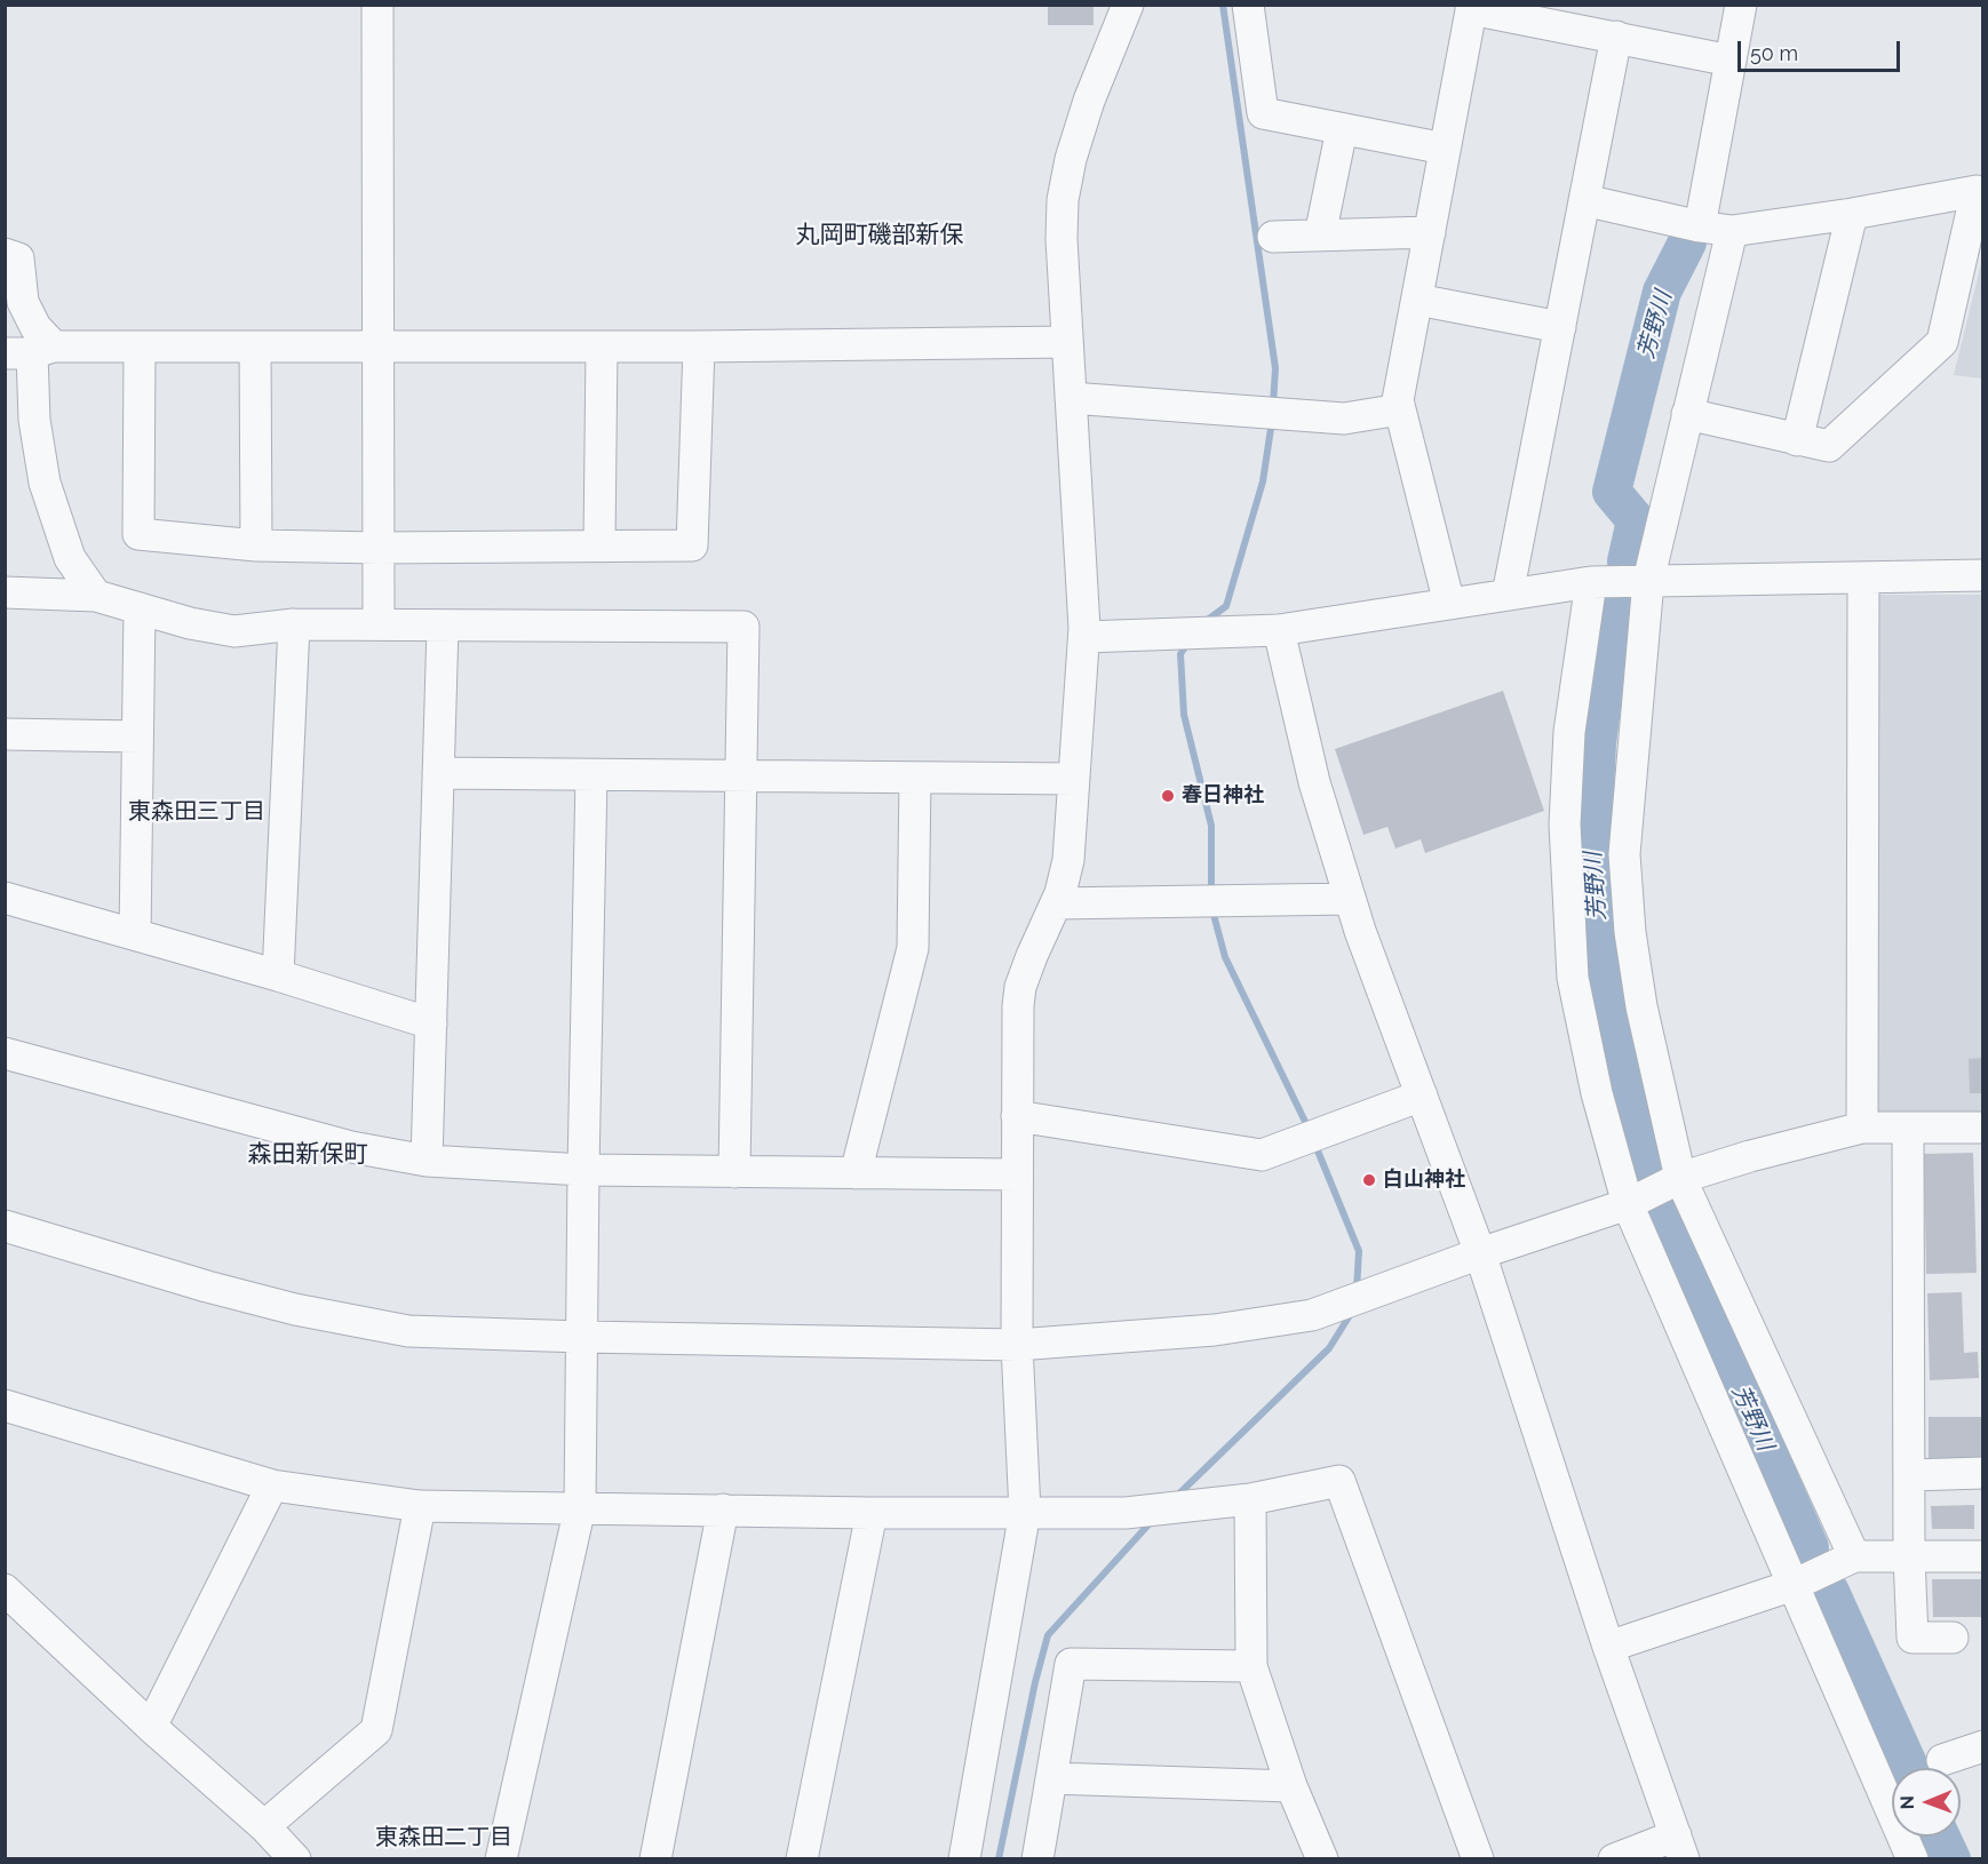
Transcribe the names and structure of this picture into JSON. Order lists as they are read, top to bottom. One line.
{"districts":["丸岡町磯部新保","東森田三丁目","森田新保町","東森田二丁目"],"water":["芳野川"],"places":["春日神社","白山神社"],"scale_bar":"50 m","north":"left"}
